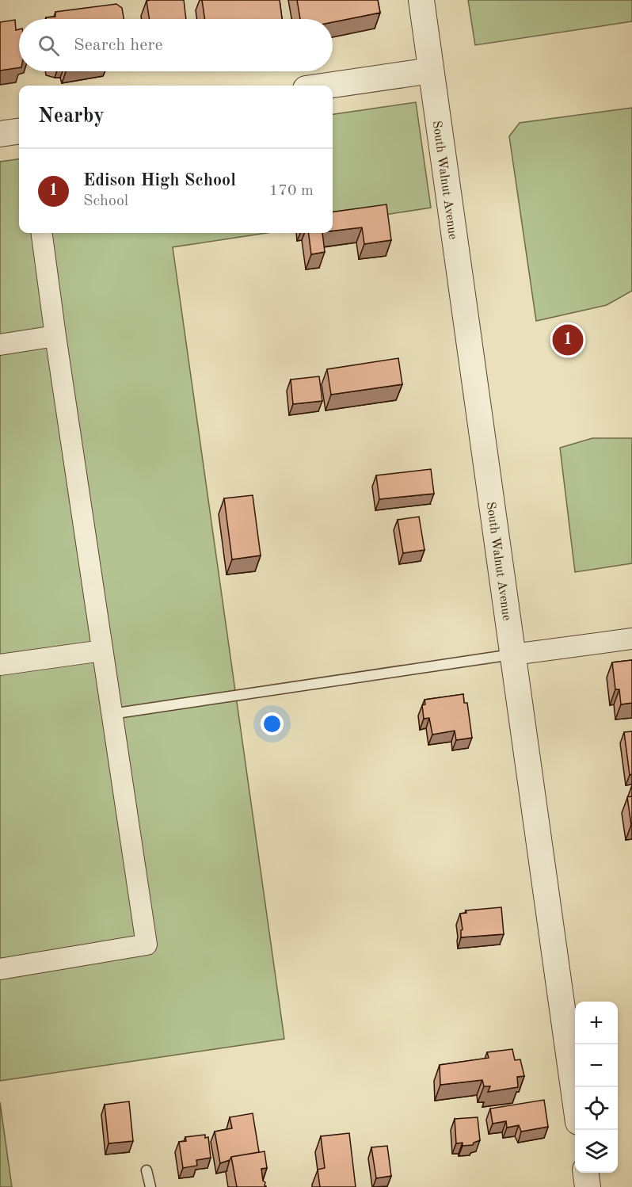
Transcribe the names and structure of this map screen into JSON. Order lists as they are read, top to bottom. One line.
{"streets":{"street":["South Walnut Avenue"]},"page":{"search":"Search here","heading":"Nearby","list":[{"mark":"1","name":"Edison High School","note":"School","value":"170 m"}],"pins":"1","map_buttons":["+","−"]}}
